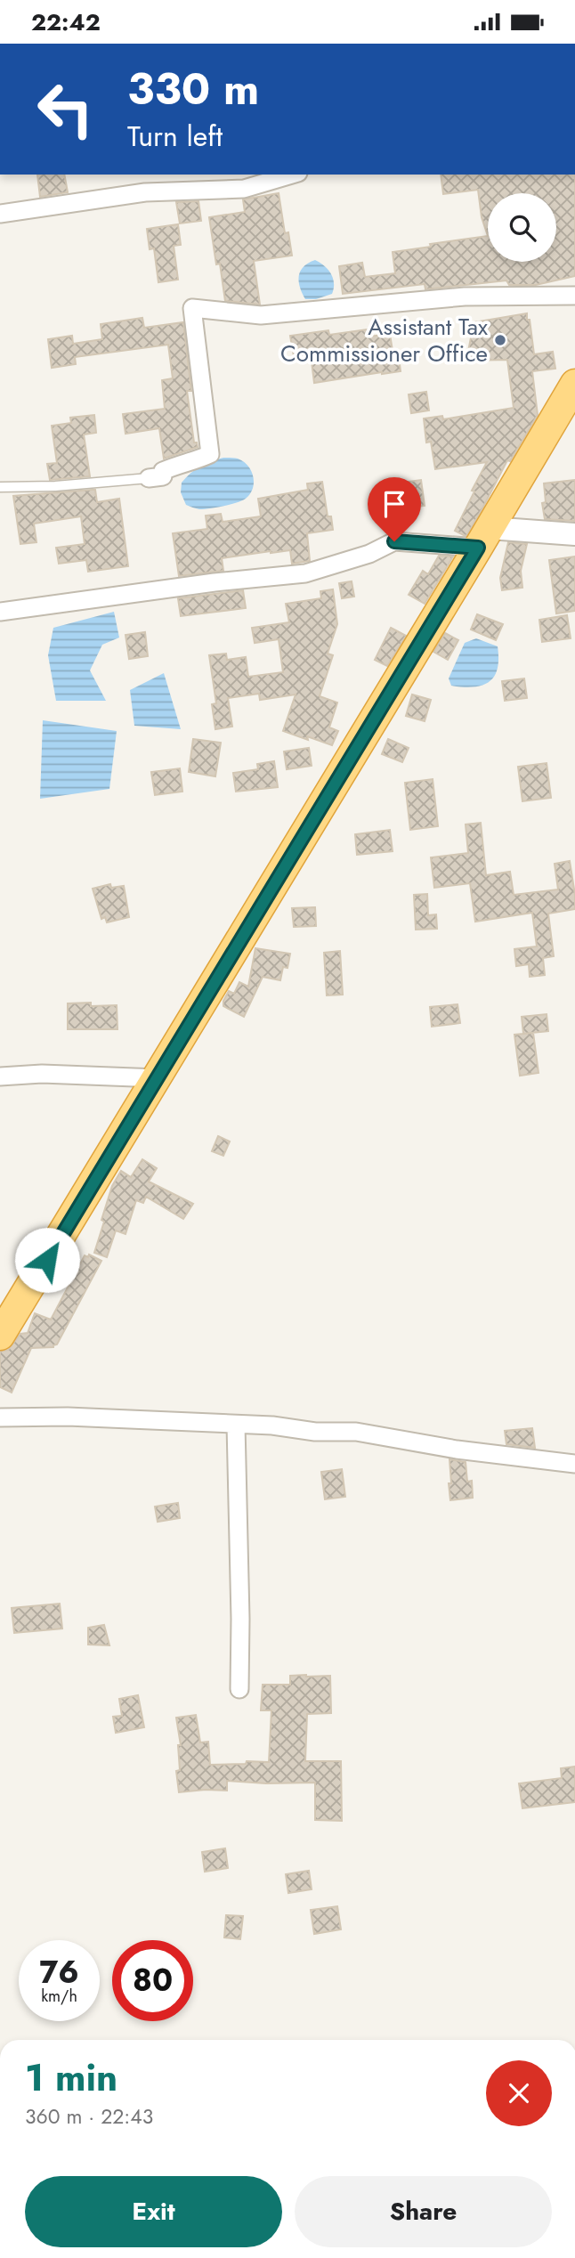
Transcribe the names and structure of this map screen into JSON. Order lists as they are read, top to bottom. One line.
{"places":["Assistant Tax Commissioner Office"],"page":{"status":"22:42","turn":["330 m","Turn left"],"speed":"76 km/h","limit":"80","heading":["1 min","360 m · 22:43"],"buttons":["Exit","Share"]}}
